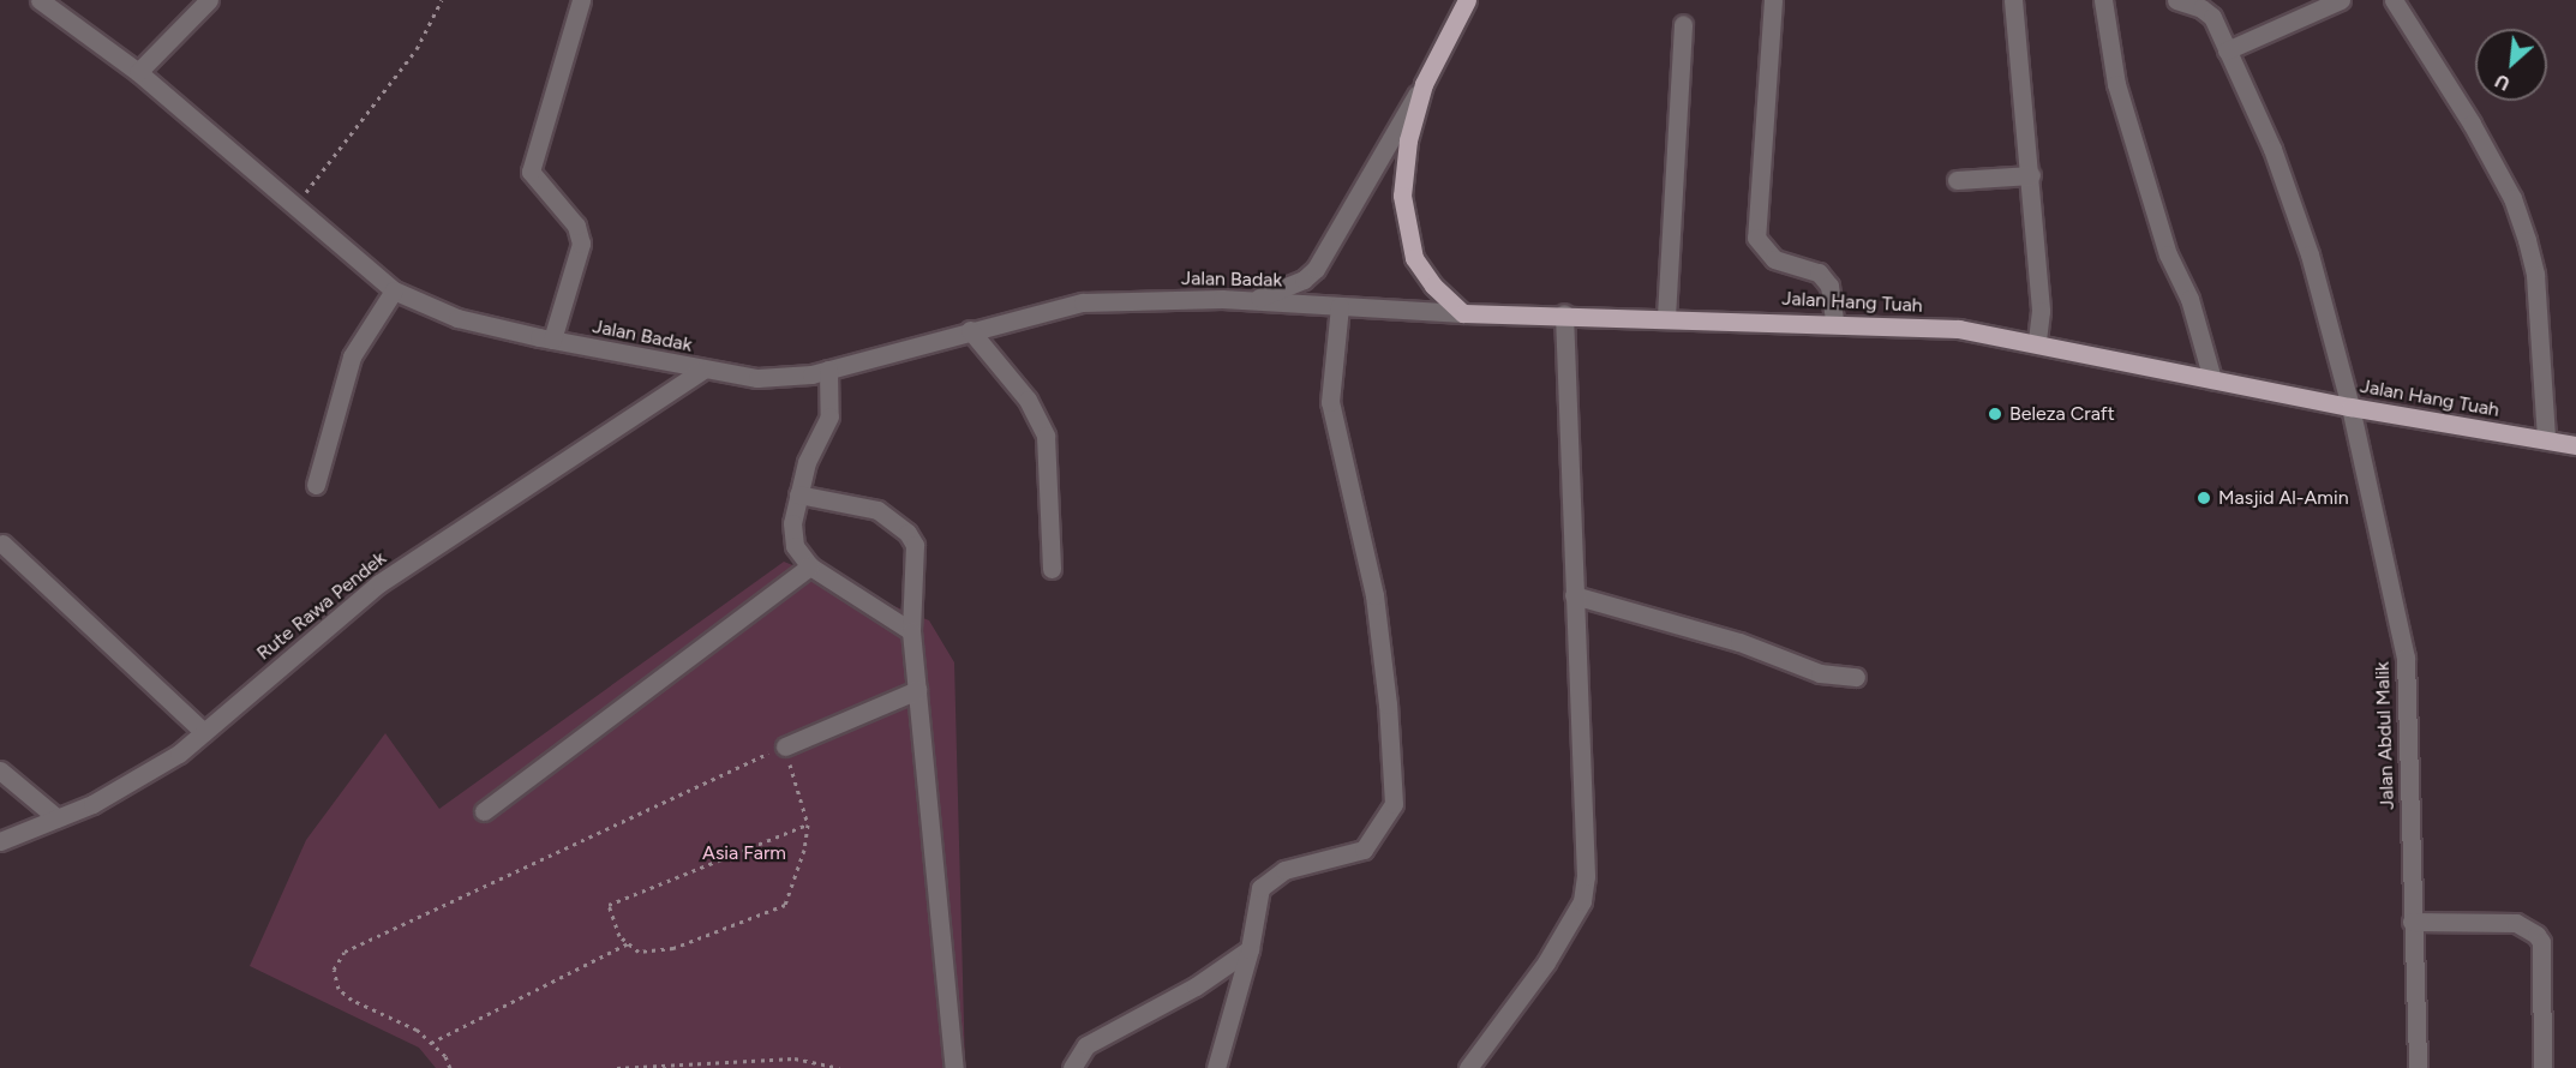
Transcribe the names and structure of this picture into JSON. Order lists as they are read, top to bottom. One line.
{"streets":{"main road":["Jalan Hang Tuah"],"street":["Jalan Badak","Rute Rawa Pendek","Jalan Abdul Malik"]},"crossings":[["Jalan Badak","Jalan Hang Tuah"],["Jalan Badak","Rute Rawa Pendek"],["Jalan Hang Tuah","Jalan Abdul Malik"]],"parks":["Asia Farm"],"places":["Beleza Craft","Masjid Al-Amin"],"north":"bottom left"}
